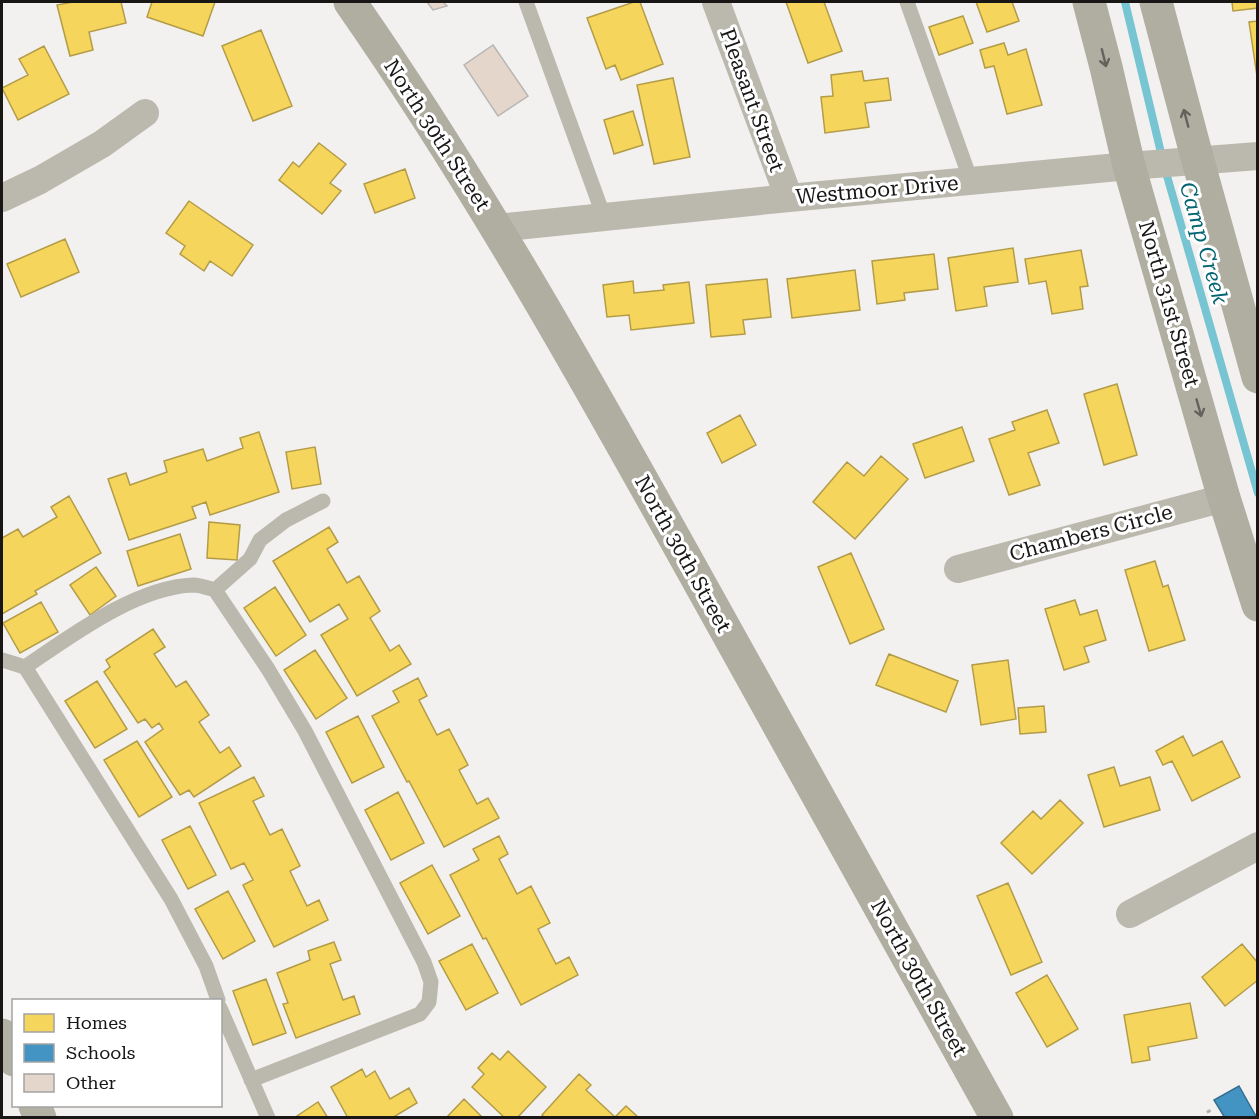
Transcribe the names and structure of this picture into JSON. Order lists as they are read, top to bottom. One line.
{"streets":{"main road":["North 30th Street","North 31st Street"],"street":["Pleasant Street","Westmoor Drive","Chambers Circle"]},"crossings":[["Pleasant Street","Westmoor Drive"],["North 30th Street","Westmoor Drive"],["Westmoor Drive","North 31st Street"],["North 31st Street","Chambers Circle"]],"water":["Camp Creek"],"legend":["Homes","Schools","Other"]}
